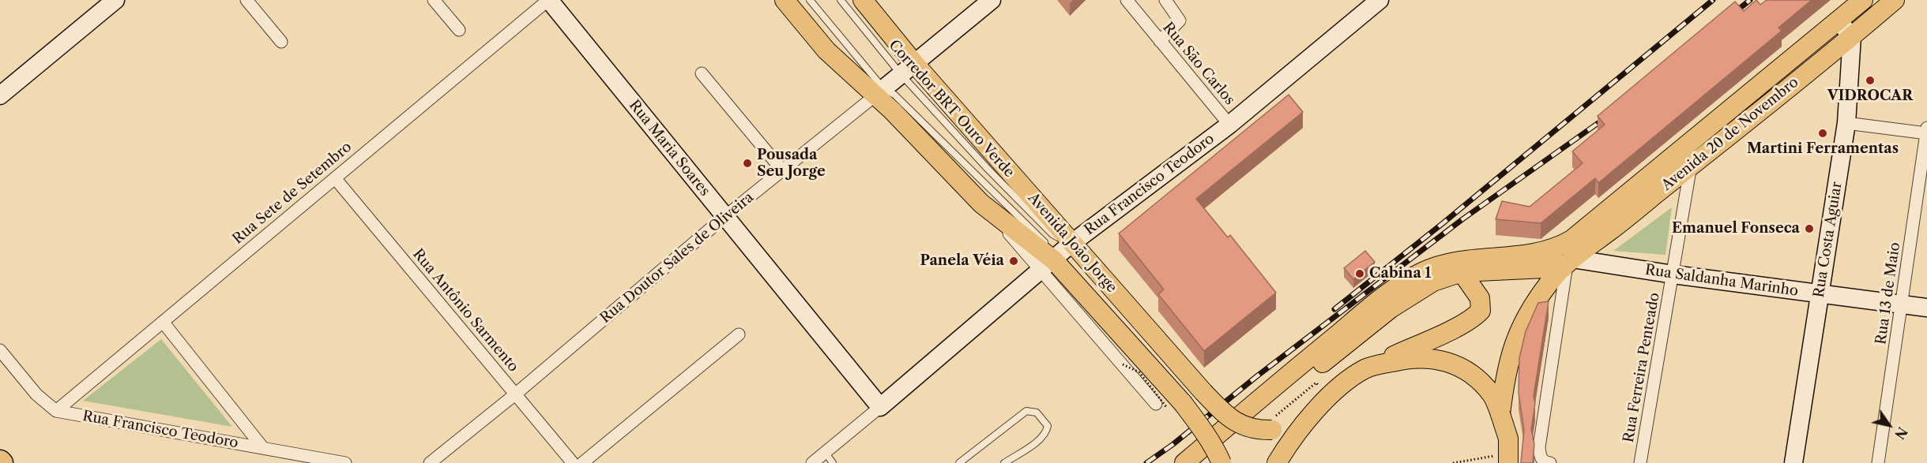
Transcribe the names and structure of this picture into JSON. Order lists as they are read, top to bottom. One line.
{"streets":{"main road":["Avenida 20 de Novembro","Avenida João Jorge"],"street":["Rua São Carlos","Rua Maria Soares","Rua Francisco Teodoro","Rua Sete de Setembro","Rua Costa Aguiar","Rua Doutor Sales de Oliveira","Rua Saldanha Marinho","Rua 13 de Maio","Rua Antônio Sarmento","Rua Ferreira Penteado"],"lane":["Corredor BRT Ouro Verde"]},"crossings":[["Rua São Carlos","Rua Francisco Teodoro"],["Corredor BRT Ouro Verde","Rua Francisco Teodoro"],["Corredor BRT Ouro Verde","Avenida João Jorge"],["Corredor BRT Ouro Verde","Rua Doutor Sales de Oliveira"],["Avenida 20 de Novembro","Rua Costa Aguiar"],["Avenida 20 de Novembro","Rua Saldanha Marinho"],["Avenida 20 de Novembro","Rua Ferreira Penteado"],["Rua Maria Soares","Rua Francisco Teodoro"],["Rua Maria Soares","Rua Sete de Setembro"],["Rua Maria Soares","Rua Doutor Sales de Oliveira"],["Rua Francisco Teodoro","Rua Sete de Setembro"],["Rua Francisco Teodoro","Avenida João Jorge"],["Rua Sete de Setembro","Rua Antônio Sarmento"],["Rua Costa Aguiar","Rua Saldanha Marinho"],["Avenida João Jorge","Rua Doutor Sales de Oliveira"],["Rua Doutor Sales de Oliveira","Rua Antônio Sarmento"],["Rua Saldanha Marinho","Rua 13 de Maio"],["Rua Saldanha Marinho","Rua Ferreira Penteado"]],"places":["VIDROCAR","Martini Ferramentas","Pousada Seu Jorge","Emanuel Fonseca","Panela Véia","Cabina 1"],"north":"bottom right"}
